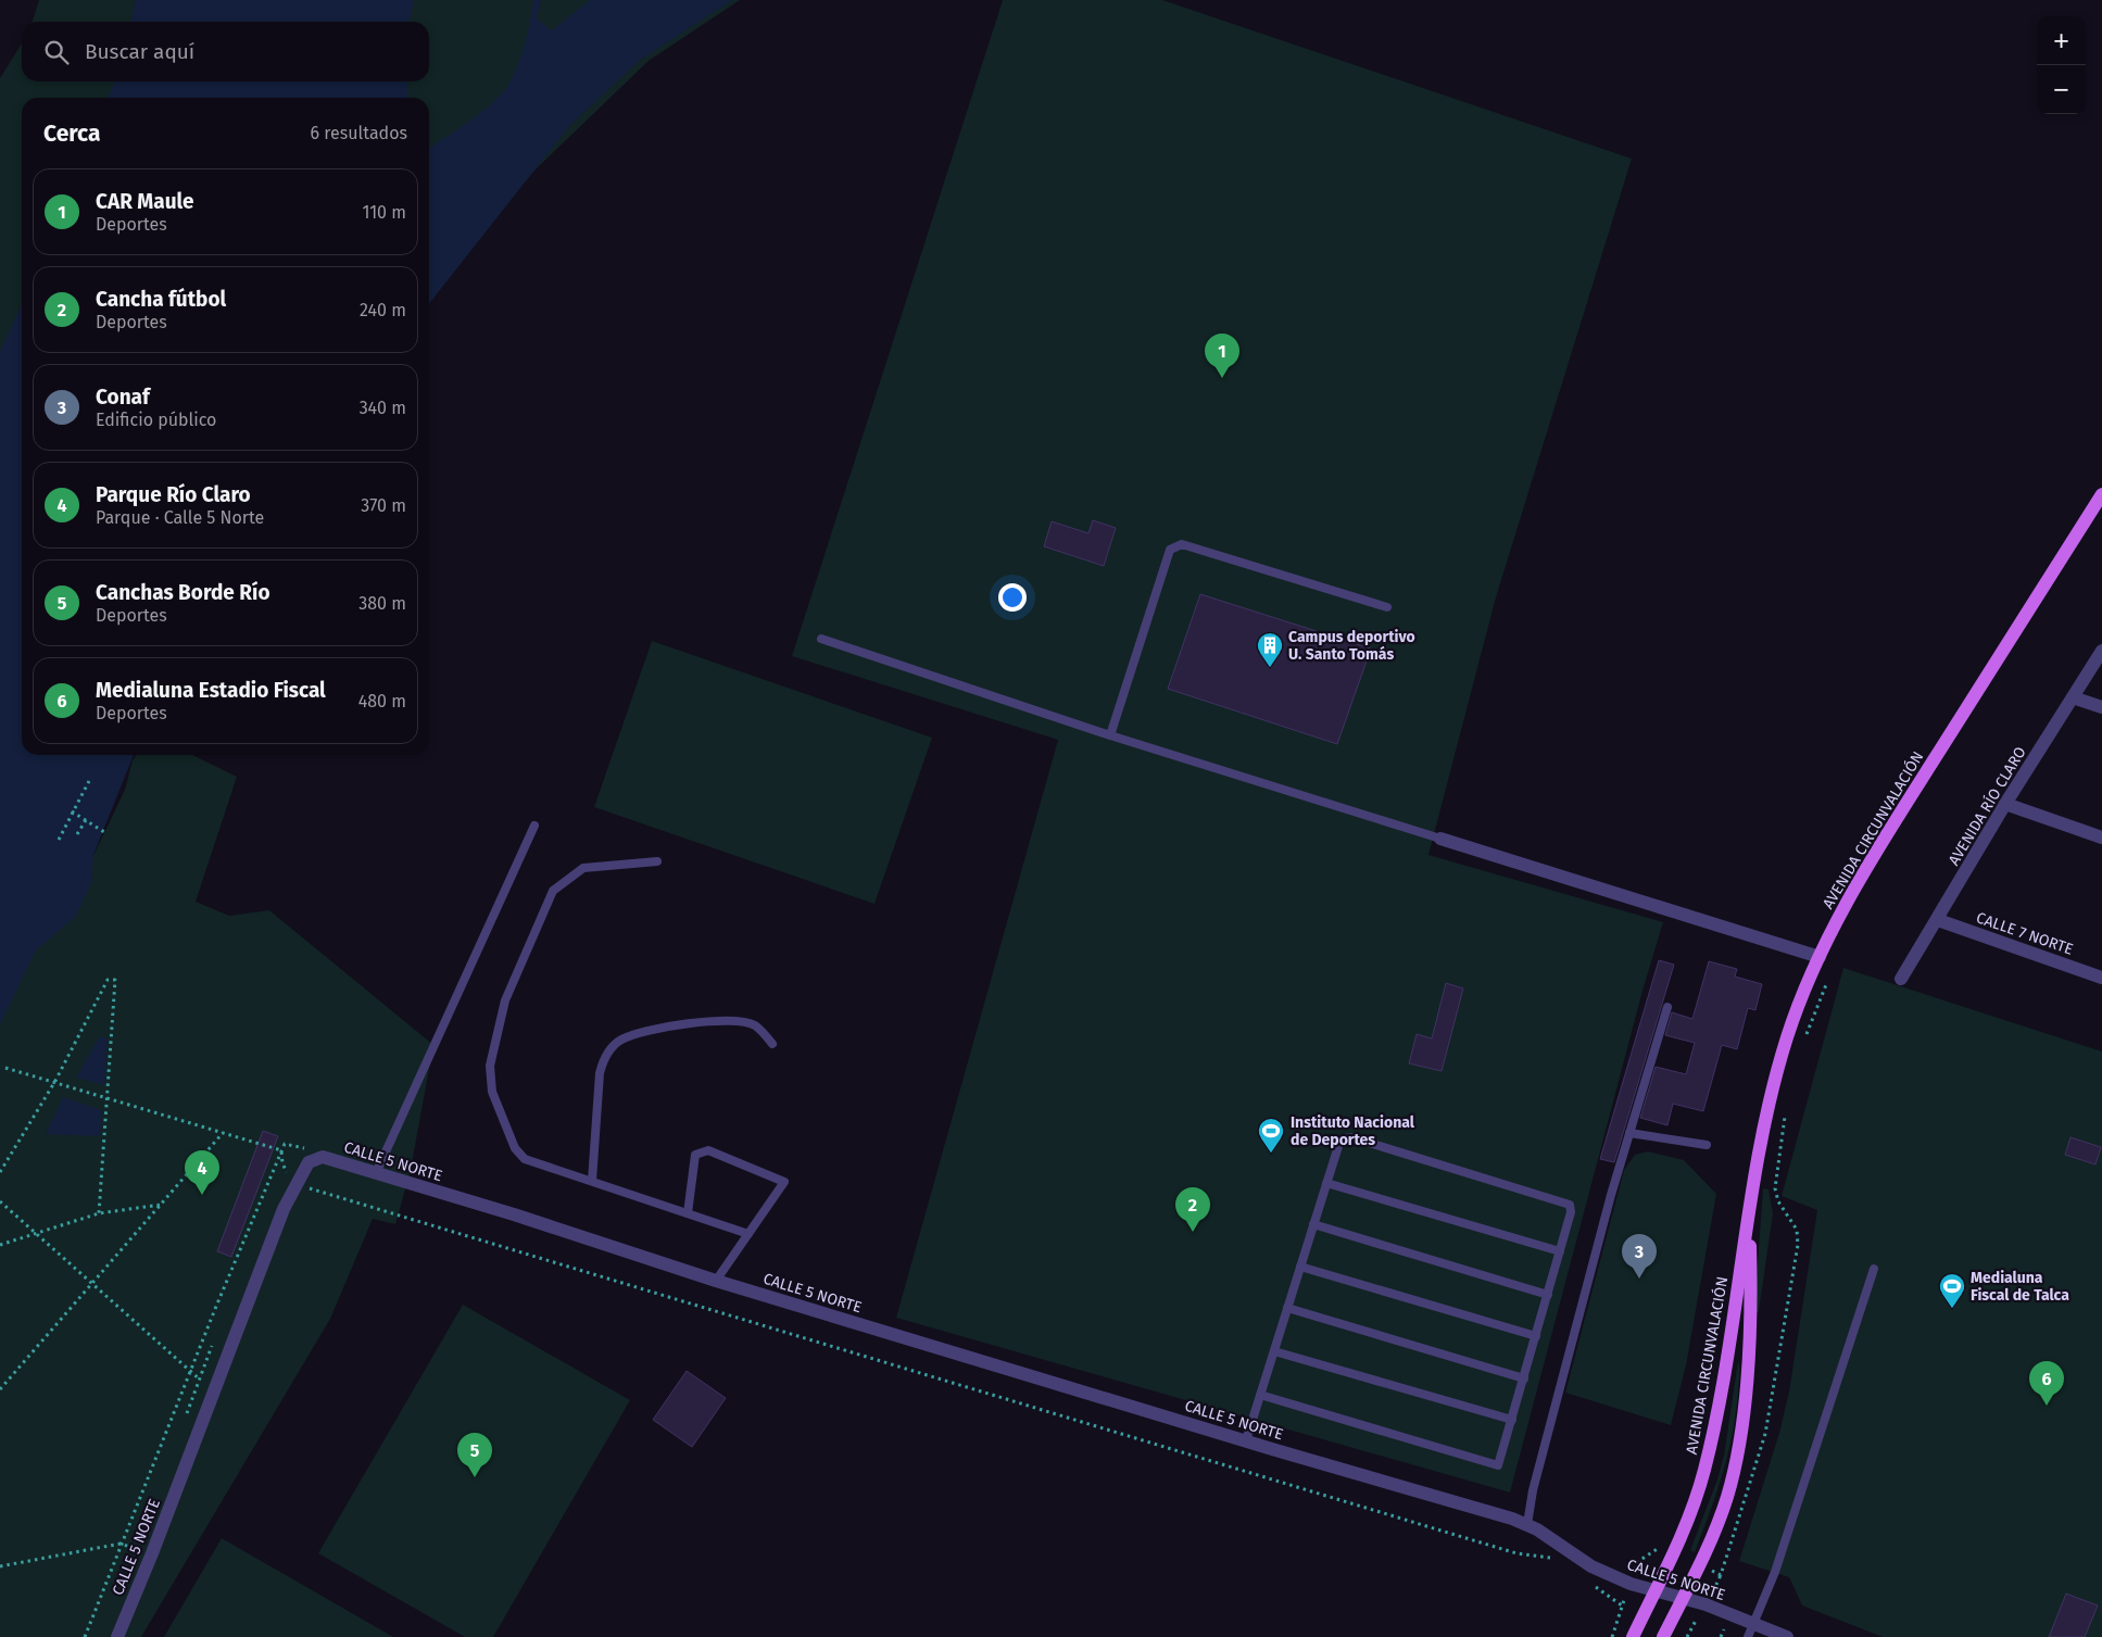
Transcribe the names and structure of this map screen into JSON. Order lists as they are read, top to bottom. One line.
{"streets":{"main road":["AVENIDA CIRCUNVALACIÓN"],"street":["AVENIDA RÍO CLARO","CALLE 7 NORTE","CALLE 5 NORTE"]},"crossings":[["AVENIDA RÍO CLARO","CALLE 7 NORTE"],["AVENIDA CIRCUNVALACIÓN","CALLE 5 NORTE"]],"places":{"building":["Campus deportivo U. Santo Tomás"],"sports":["Instituto Nacional de Deportes","Medialuna Fiscal de Talca"]},"page":{"map_buttons":["+","−"],"search":"Buscar aquí","heading":["Cerca","6 resultados"],"list":[{"mark":"1","name":"CAR Maule","note":"Deportes","value":"110 m"},{"mark":"2","name":"Cancha fútbol","note":"Deportes","value":"240 m"},{"mark":"3","name":"Conaf","note":"Edificio público","value":"340 m"},{"mark":"4","name":"Parque Río Claro","note":"Parque · Calle 5 Norte","value":"370 m"},{"mark":"5","name":"Canchas Borde Río","note":"Deportes","value":"380 m"},{"mark":"6","name":"Medialuna Estadio Fiscal","note":"Deportes","value":"480 m"}],"pins":["1","4","2","3","6","5"]}}
